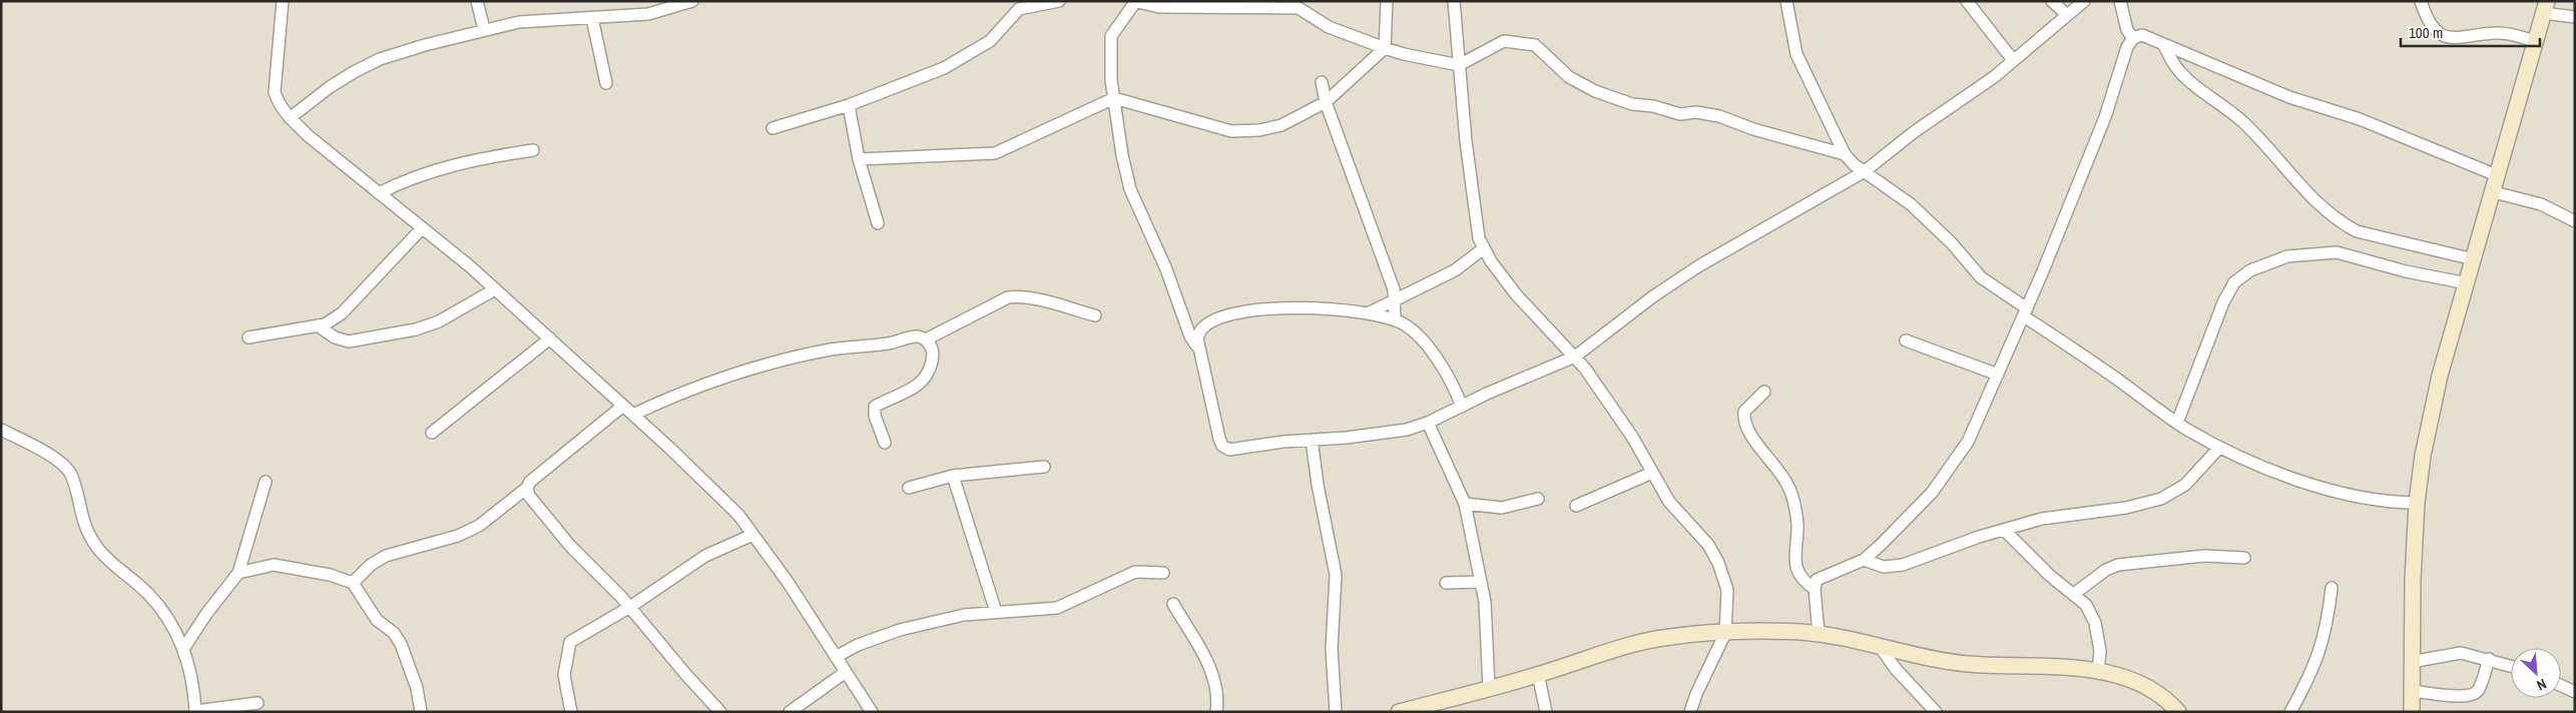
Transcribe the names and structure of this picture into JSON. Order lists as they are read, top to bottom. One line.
{"scale_bar":"100 m","north":"bottom right"}
